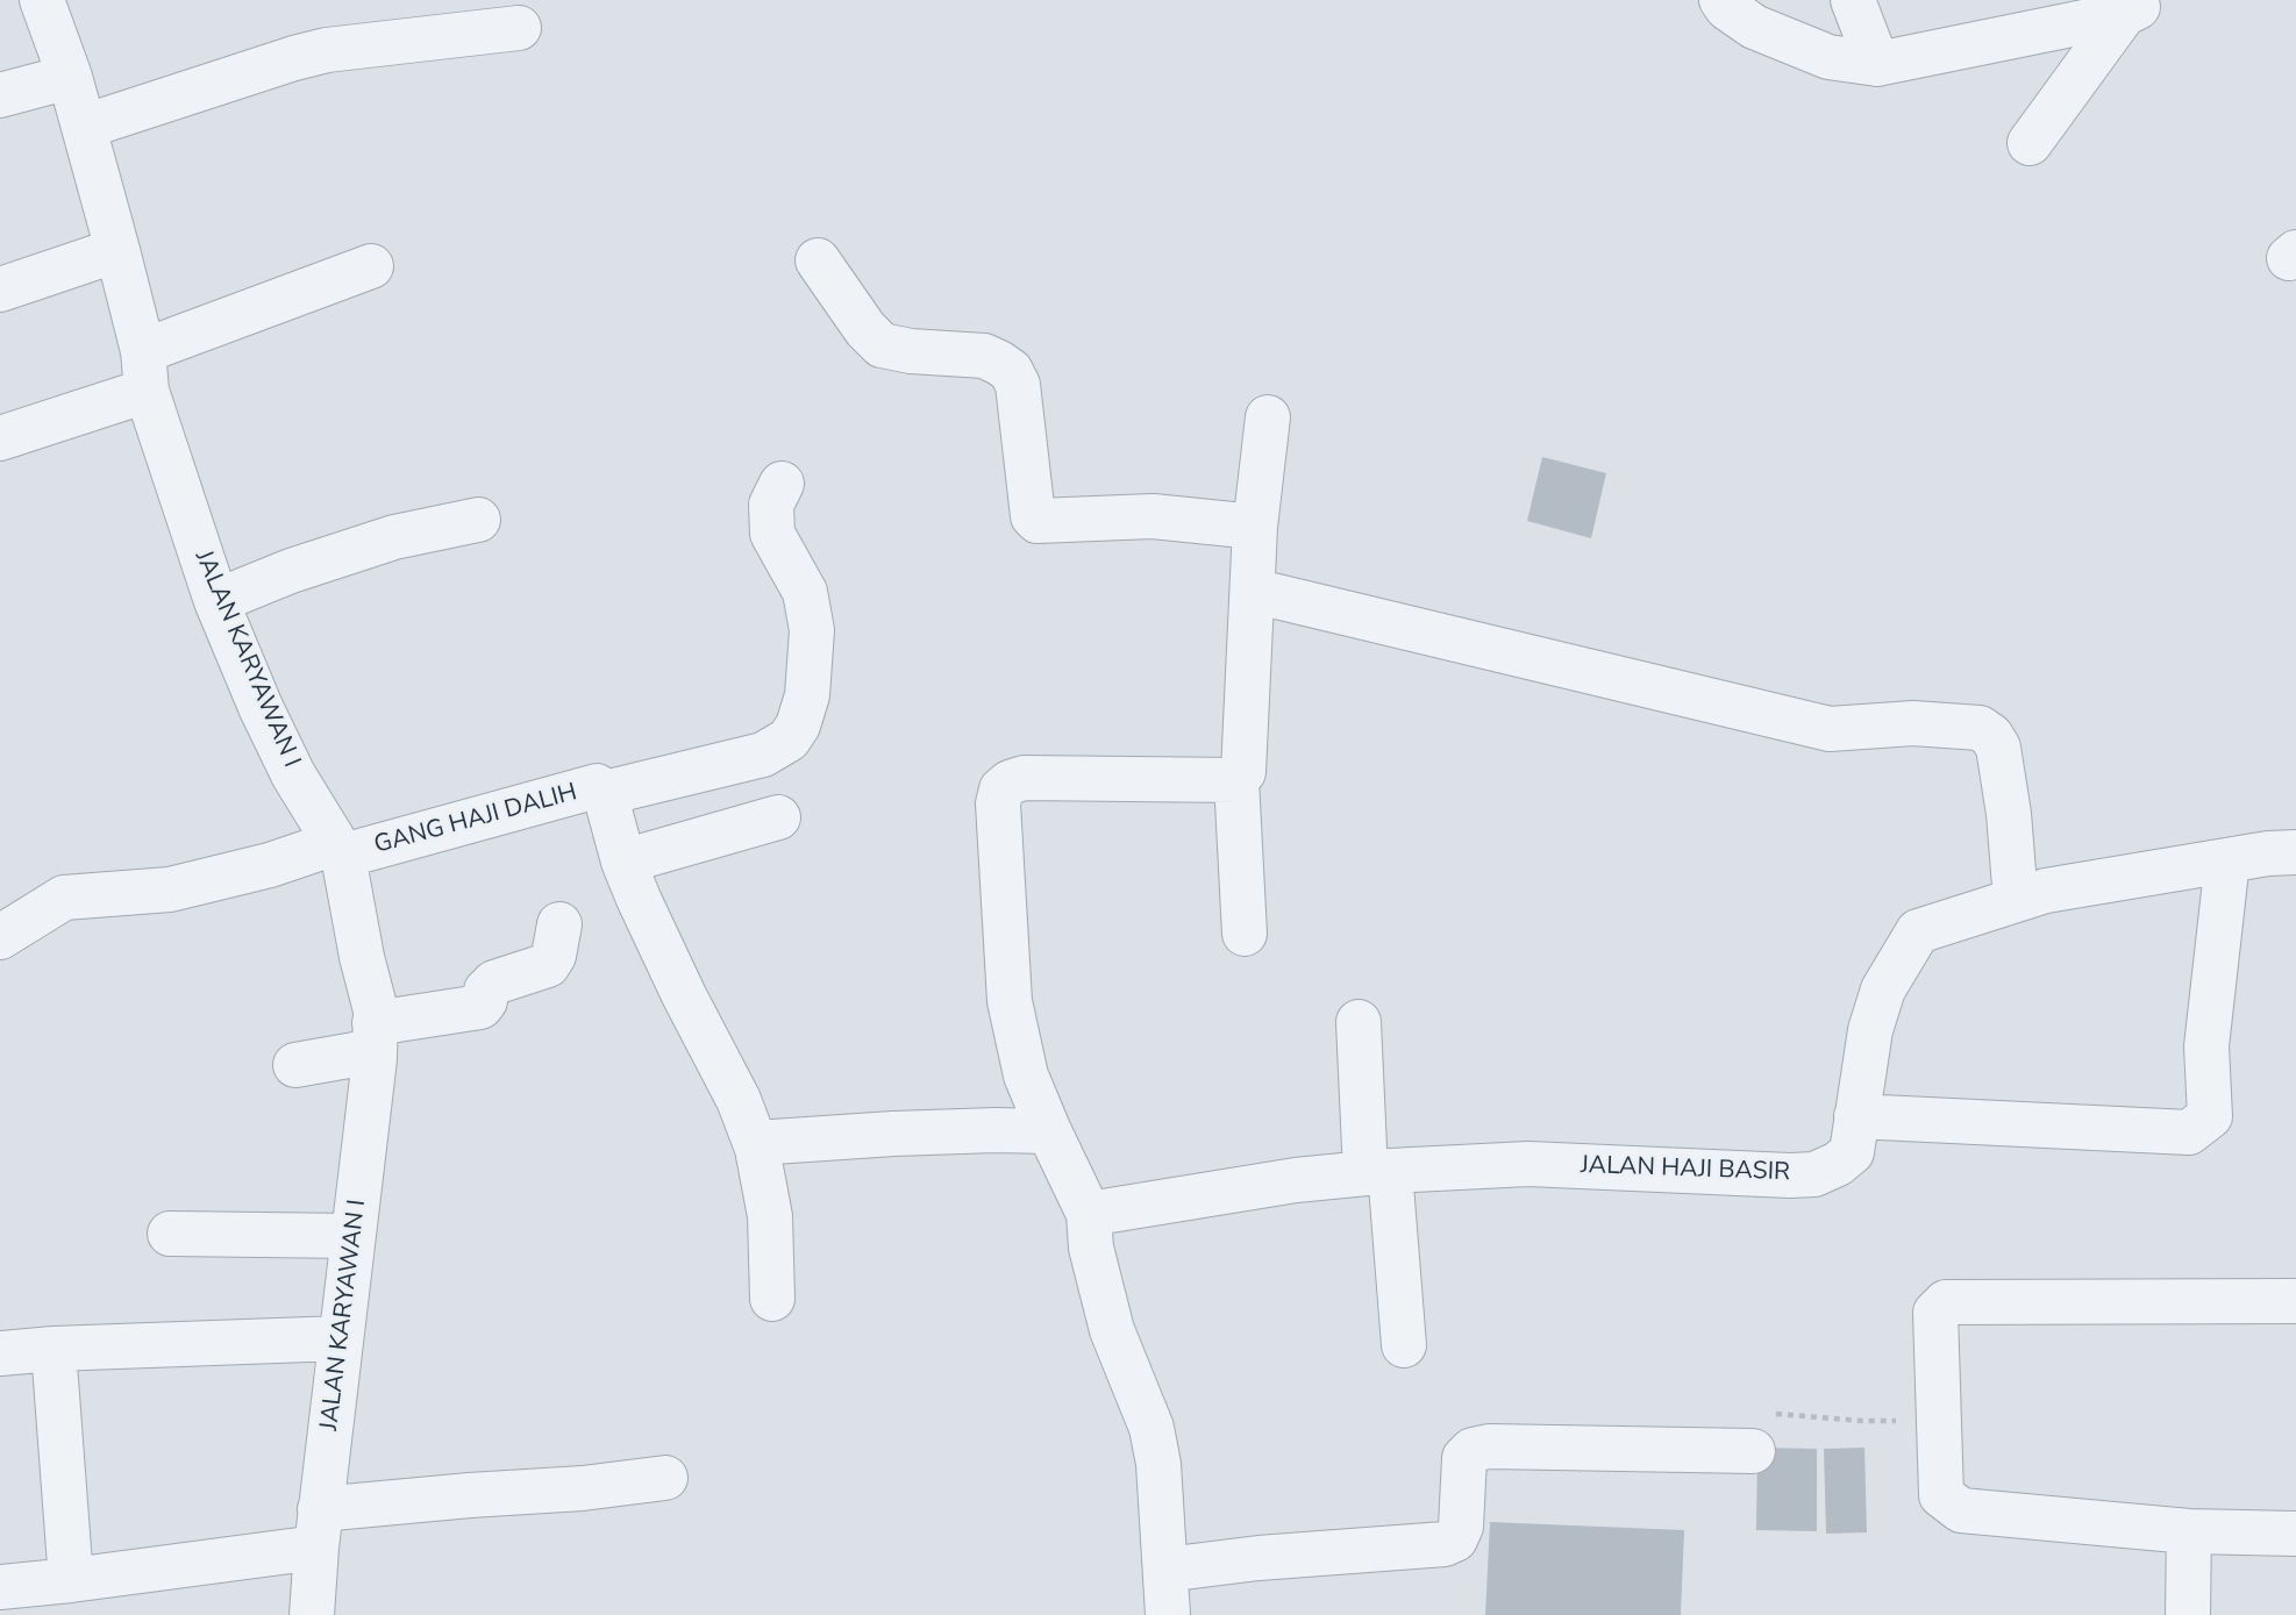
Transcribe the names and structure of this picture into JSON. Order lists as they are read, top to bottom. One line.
{"streets":{"street":["JALAN KARYAWAN I","GANG HAJI DALIH","JALAN HAJI BASIR"]},"crossings":[["JALAN KARYAWAN I","GANG HAJI DALIH"]]}
